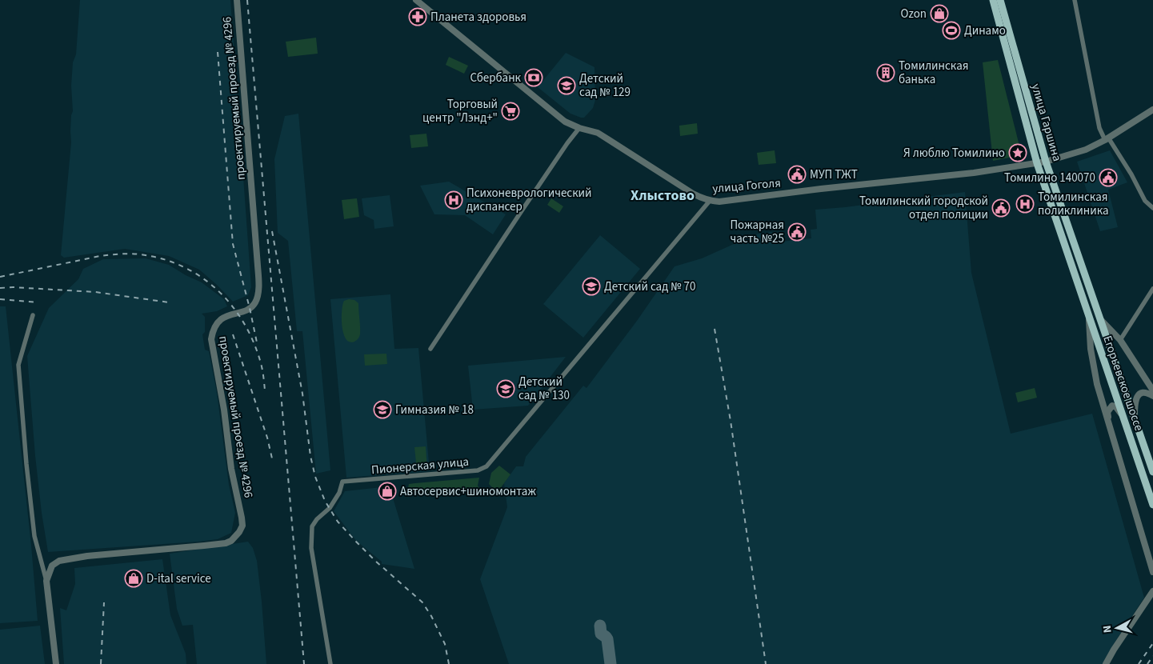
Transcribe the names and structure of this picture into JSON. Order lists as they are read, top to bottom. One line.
{"streets":{"main road":["улица Гаршина","Егорьевское шоссе"],"street":["проектируемый проезд № 4296","улица Гоголя","Пионерская улица"]},"crossings":[["улица Гаршина","улица Гоголя"],["улица Гаршина","Егорьевское шоссе"],["улица Гоголя","Пионерская улица"]],"districts":["Хлыстово"],"places":{"shop":["Ozon","Автосервис+шиномонтаж","D-ital service"],"pharmacy":["Планета здоровья"],"sports":["Динамо"],"building":["Томилинская банька"],"bank":["Сбербанк"],"school or university":["Детский сад № 129","Детский сад № 70","Детский сад № 130","Гимназия № 18"],"supermarket":["Торговый центр \"Лэнд+\""],"place":["Я люблю Томилино"],"public building":["МУП ТЖТ","Томилино 140070","Томилинский городской отдел полиции","Пожарная часть №25"],"hospital":["Психоневрологический диспансер","Томилинская поликлиника"]},"north":"left"}
